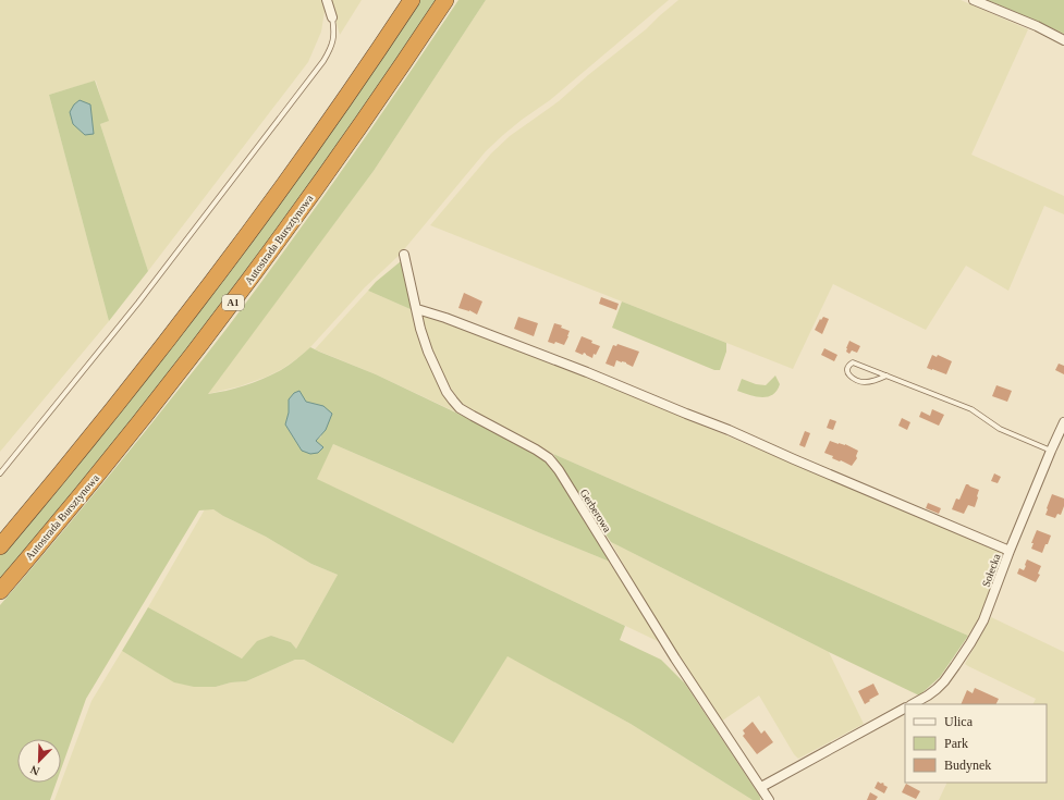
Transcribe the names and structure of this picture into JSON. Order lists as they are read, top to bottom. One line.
{"streets":{"highway":["Autostrada Bursztynowa","A1"],"street":["Gerberowa","Sołecka"]},"legend":["Ulica","Park","Budynek"],"north":"bottom left"}
